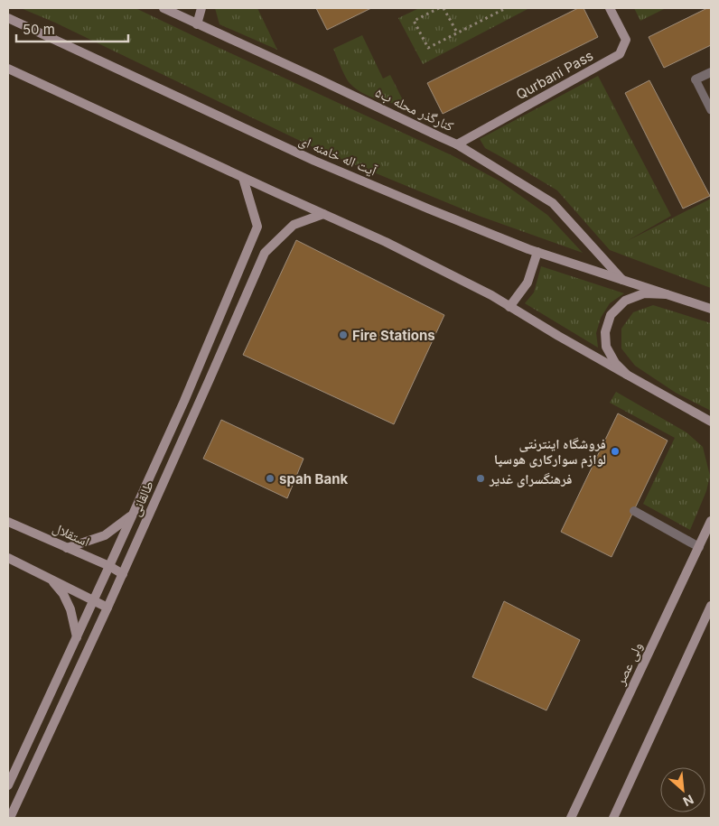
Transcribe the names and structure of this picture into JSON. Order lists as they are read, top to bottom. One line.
{"streets":{"main road":["Qurbani Pass","کنارگذر محله ب۵","آیت اله خامنه ای","طالقانی","استقلال","ولی عصر"]},"crossings":[["Qurbani Pass","کنارگذر محله ب۵"],["کنارگذر محله ب۵","آیت اله خامنه ای"],["طالقانی","استقلال"]],"places":["Fire Stations","فروشگاه اینترنتی لوازم سوارکاری هوسپا","spah Bank","فرهنگسرای غدیر"],"scale_bar":"50 m","north":"bottom right"}
